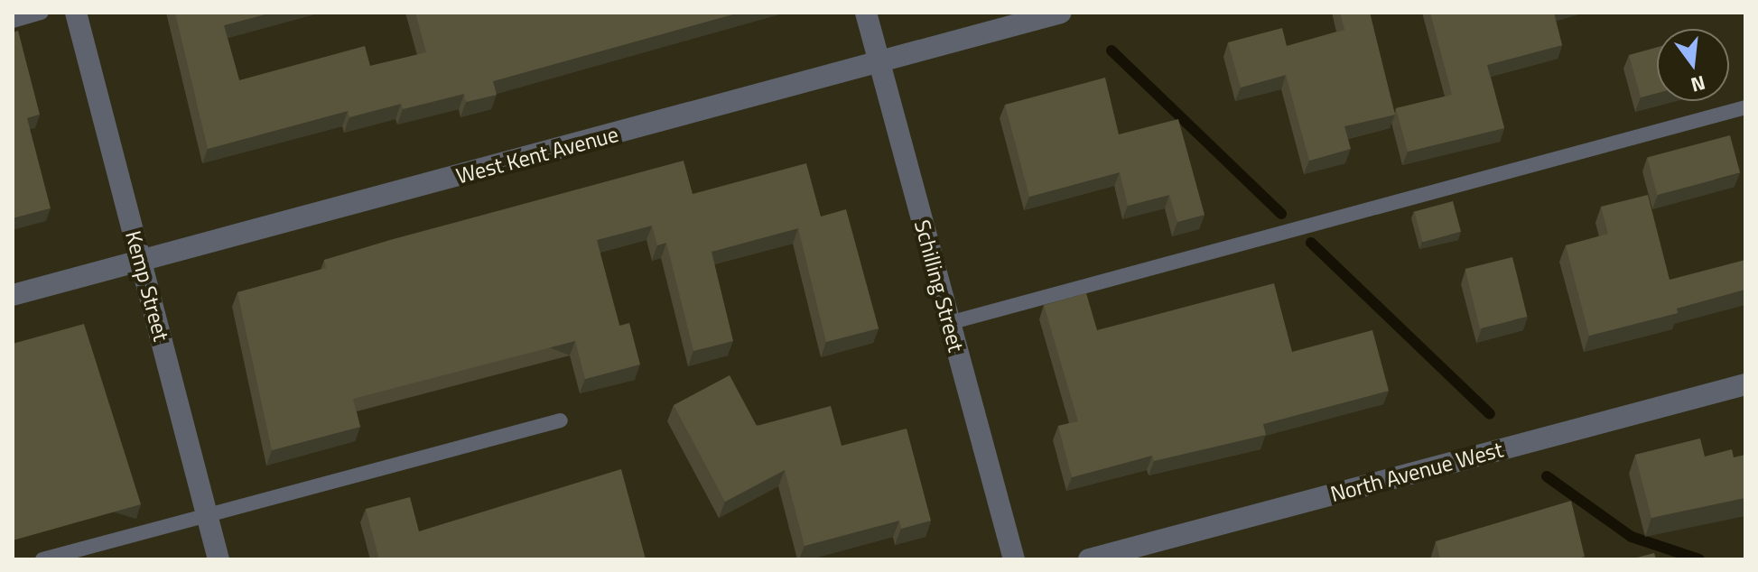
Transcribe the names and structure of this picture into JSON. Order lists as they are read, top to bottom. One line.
{"streets":{"street":["West Kent Avenue","Kemp Street","Schilling Street","North Avenue West"]},"crossings":[["West Kent Avenue","Kemp Street"],["West Kent Avenue","Schilling Street"]],"north":"bottom"}
